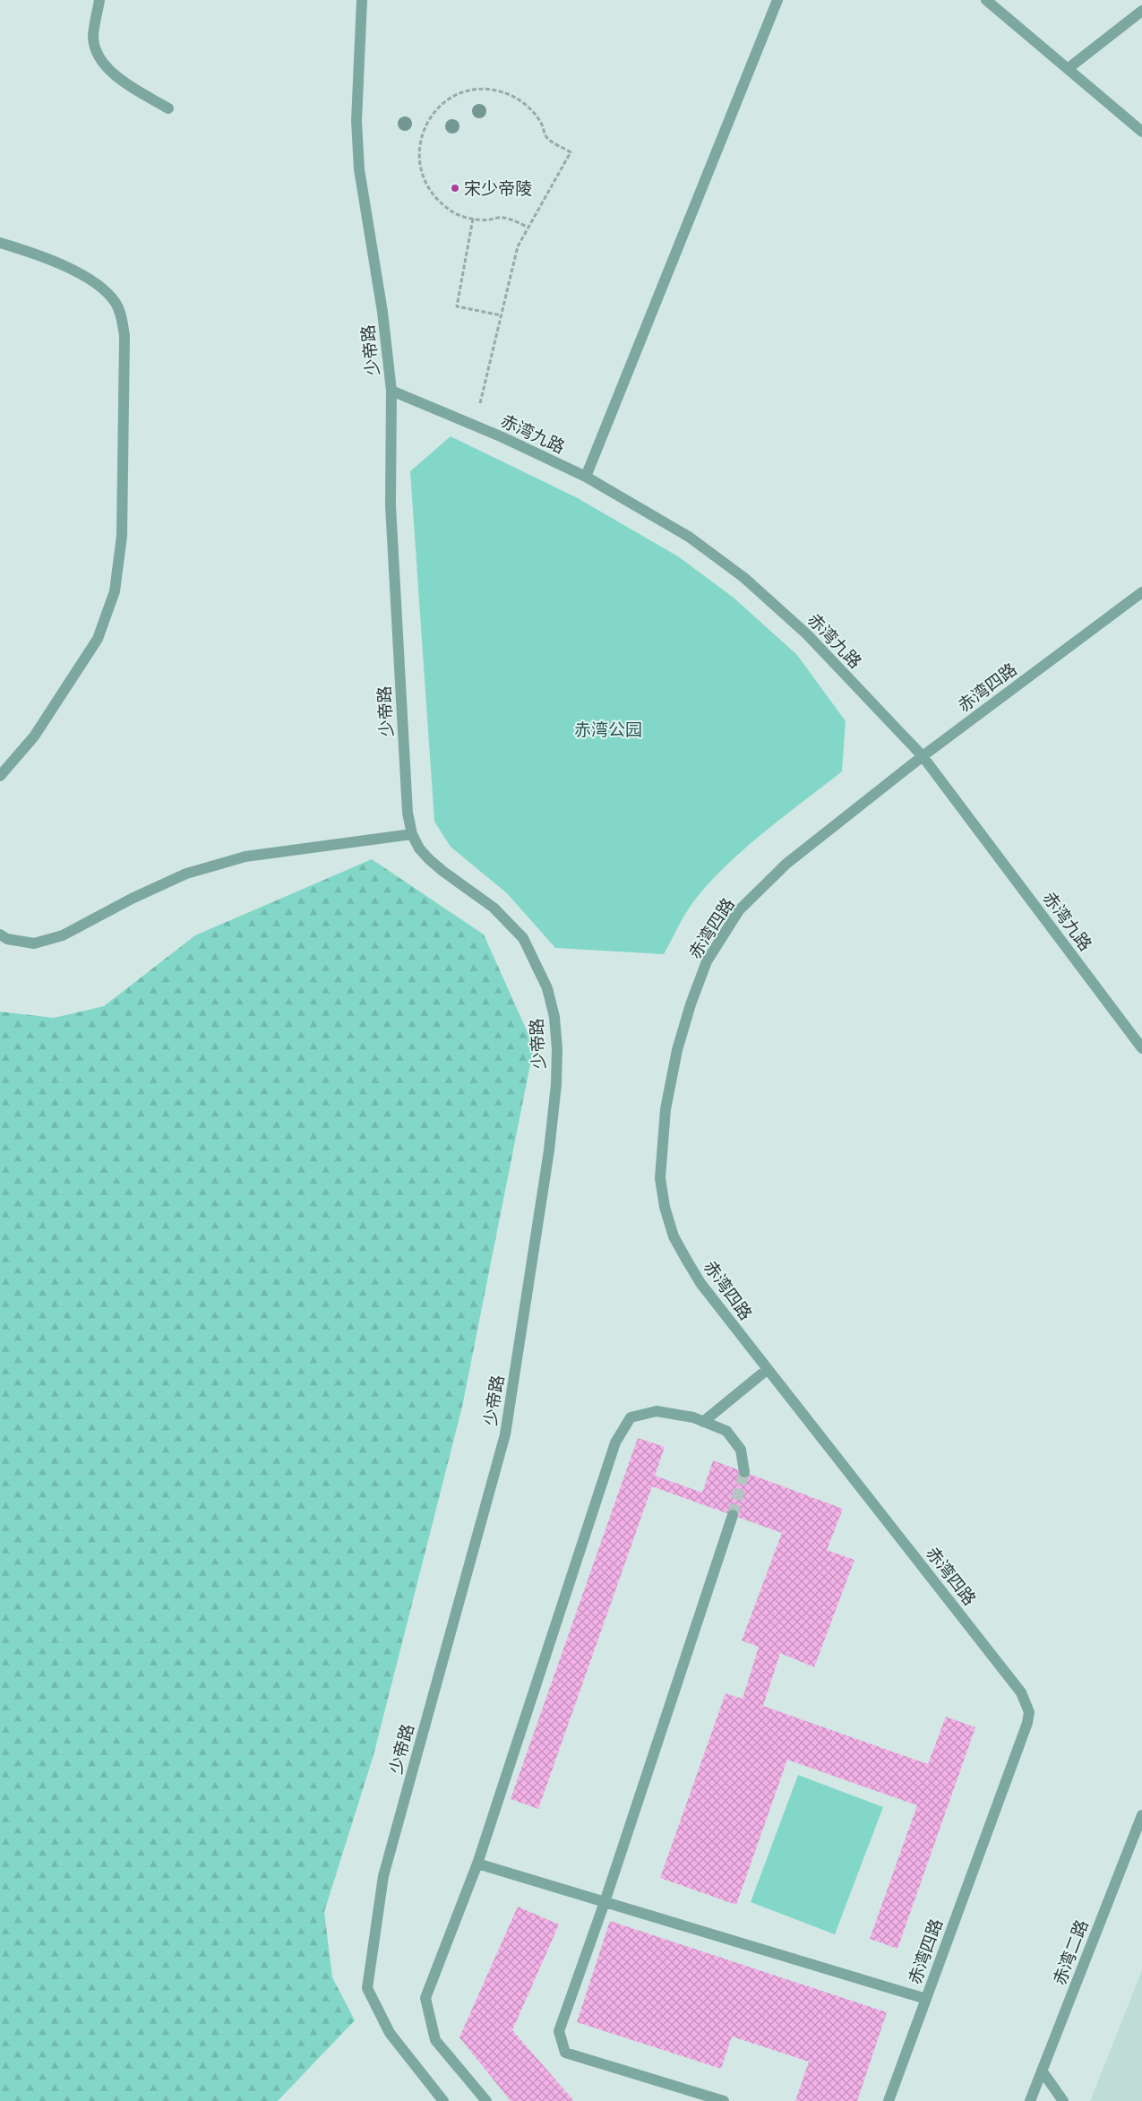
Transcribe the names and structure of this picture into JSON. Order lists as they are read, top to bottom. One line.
{"streets":{"street":["少帝路","赤湾九路","赤湾四路","赤湾二路"]},"crossings":[["少帝路","赤湾九路"],["赤湾九路","赤湾四路"]],"parks":["赤湾公园"],"places":["宋少帝陵"]}
